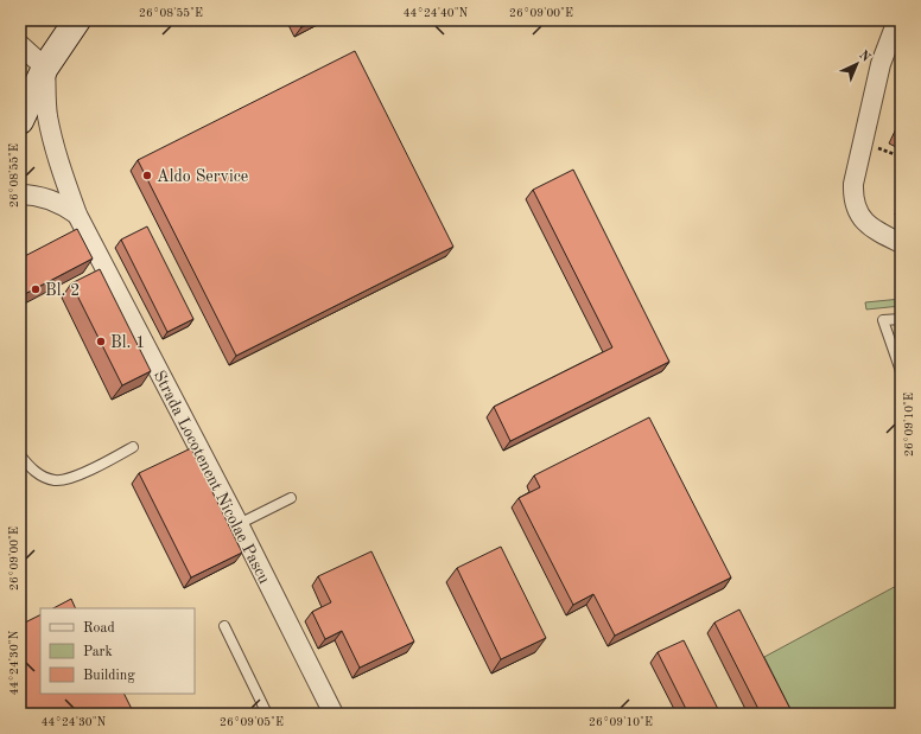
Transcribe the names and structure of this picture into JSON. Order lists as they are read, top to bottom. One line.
{"streets":{"street":["Strada Locotenent Nicolae Pascu"]},"places":["Aldo Service","Bl. 2","Bl. 1"],"legend":["Road","Park","Building"],"north":"top right","coordinates":["26°08'55\"E","44°24'40\"N","26°09'00\"E","26°09'10\"E","44°24'30\"N","26°09'05\"E"]}
